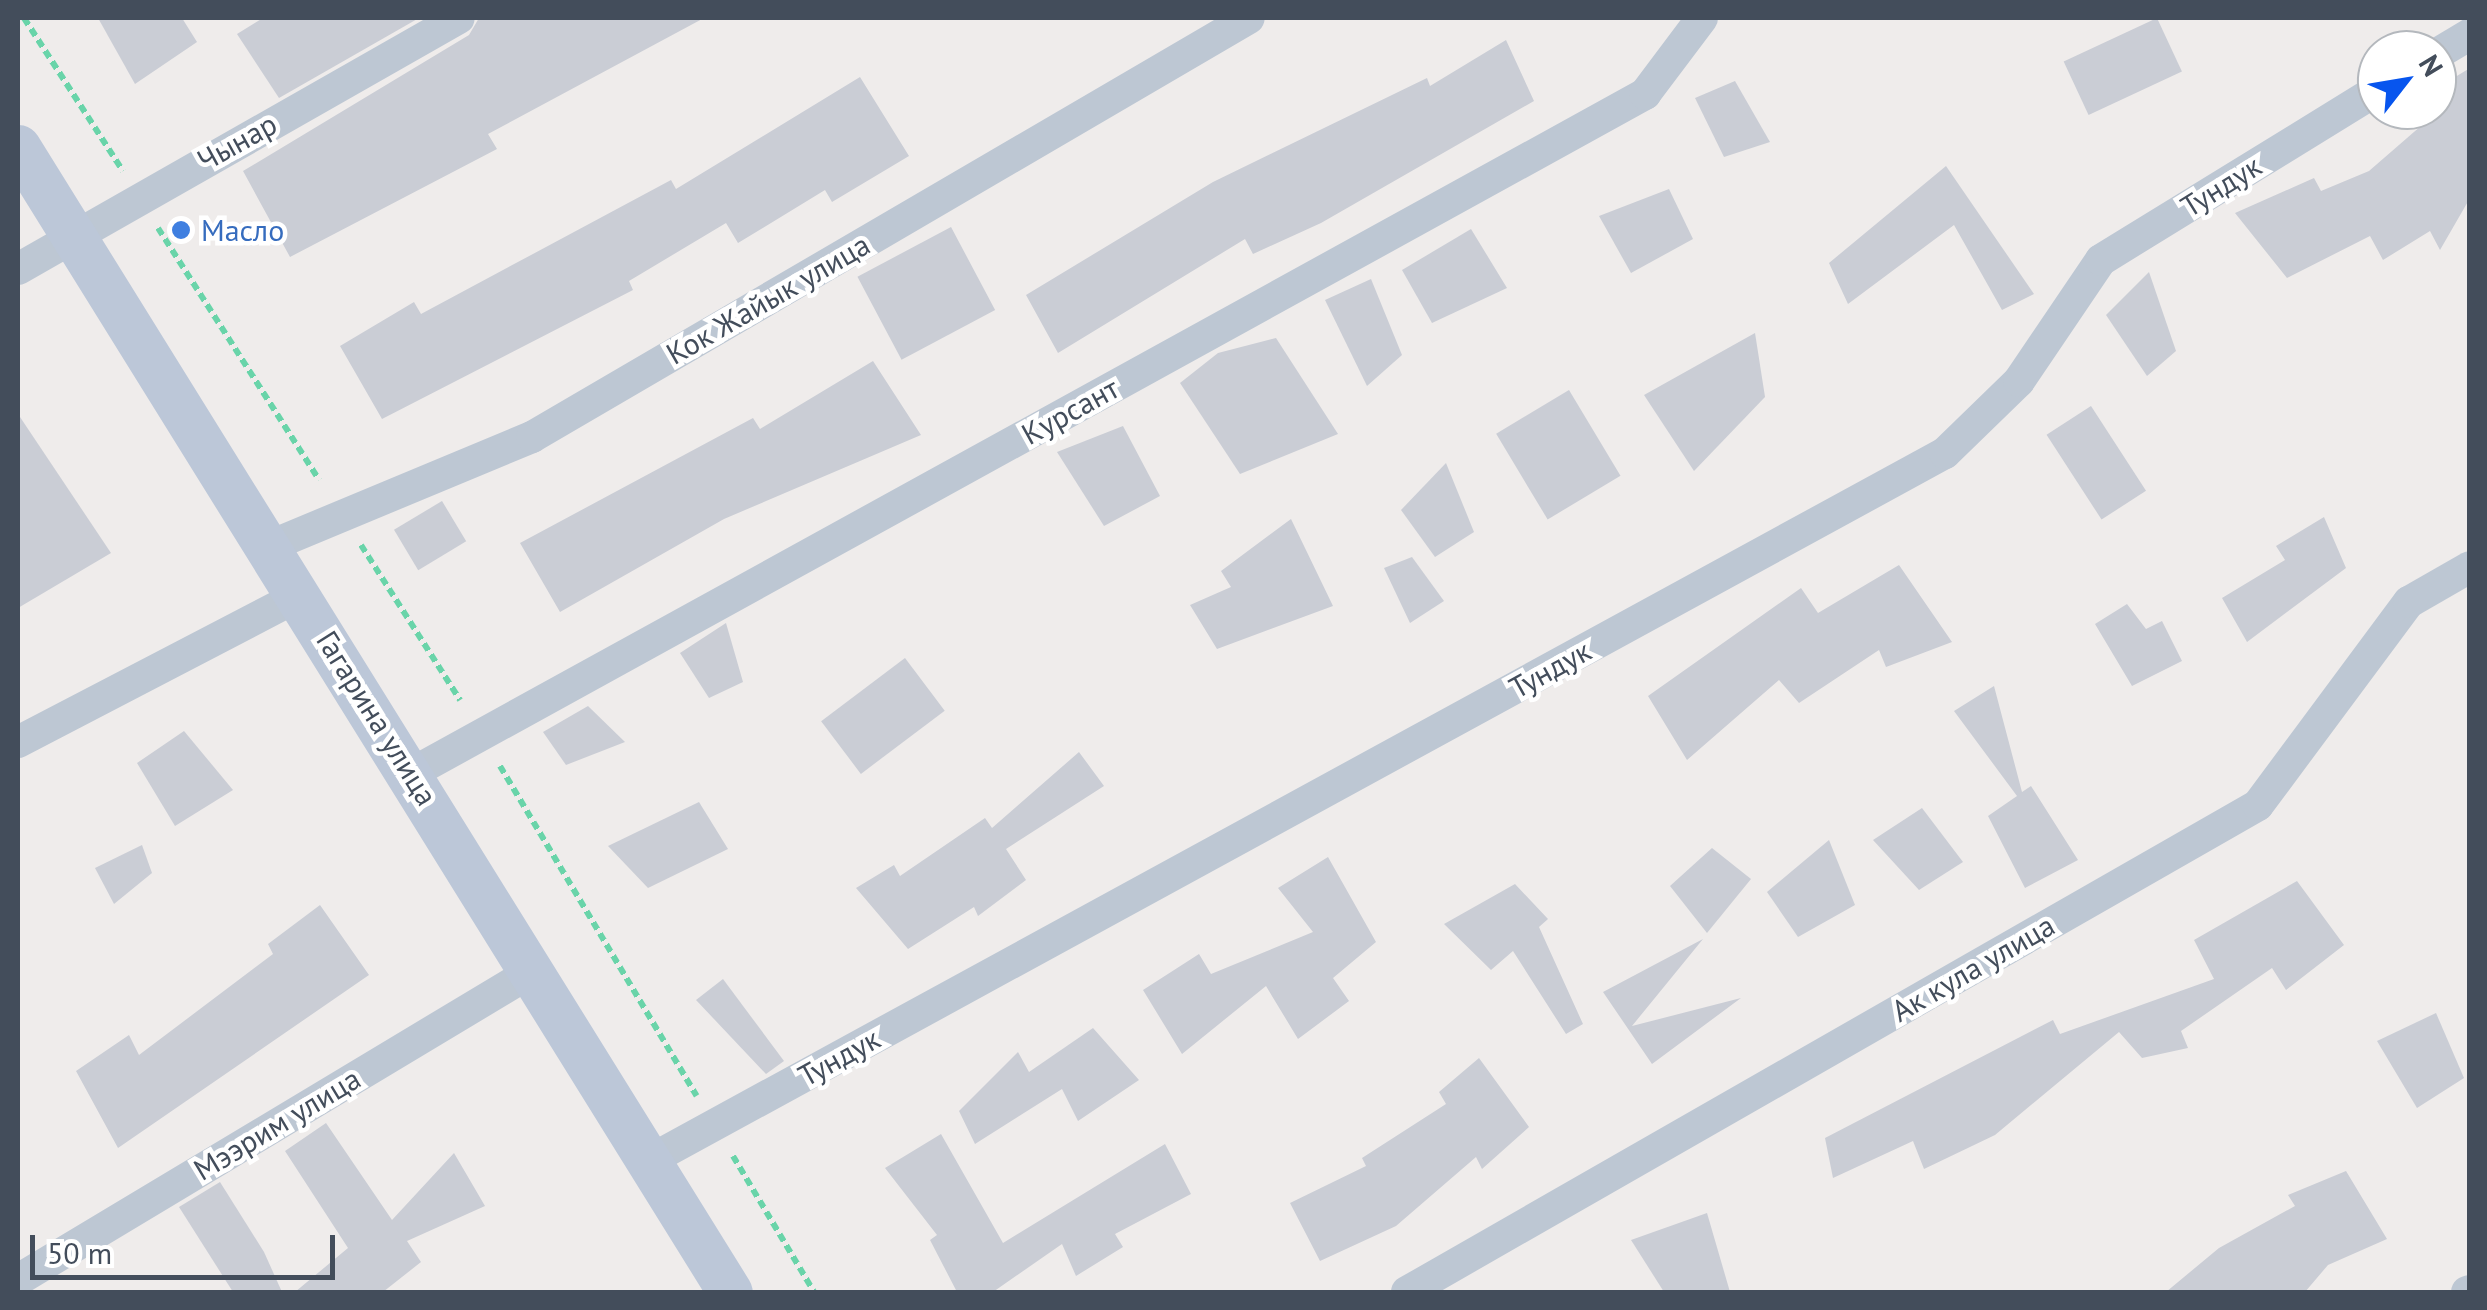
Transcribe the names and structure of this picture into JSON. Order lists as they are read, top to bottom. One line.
{"streets":{"main road":["Гагарина улица"],"street":["Чынар","Тундук","Кок Жайык улица","Курсант","Ак кула улица","Мээрим улица"]},"crossings":[["Чынар","Гагарина улица"],["Тундук","Гагарина улица"],["Кок Жайык улица","Гагарина улица"],["Курсант","Гагарина улица"],["Гагарина улица","Мээрим улица"]],"places":["Масло"],"scale_bar":"50 m","north":"top right"}
